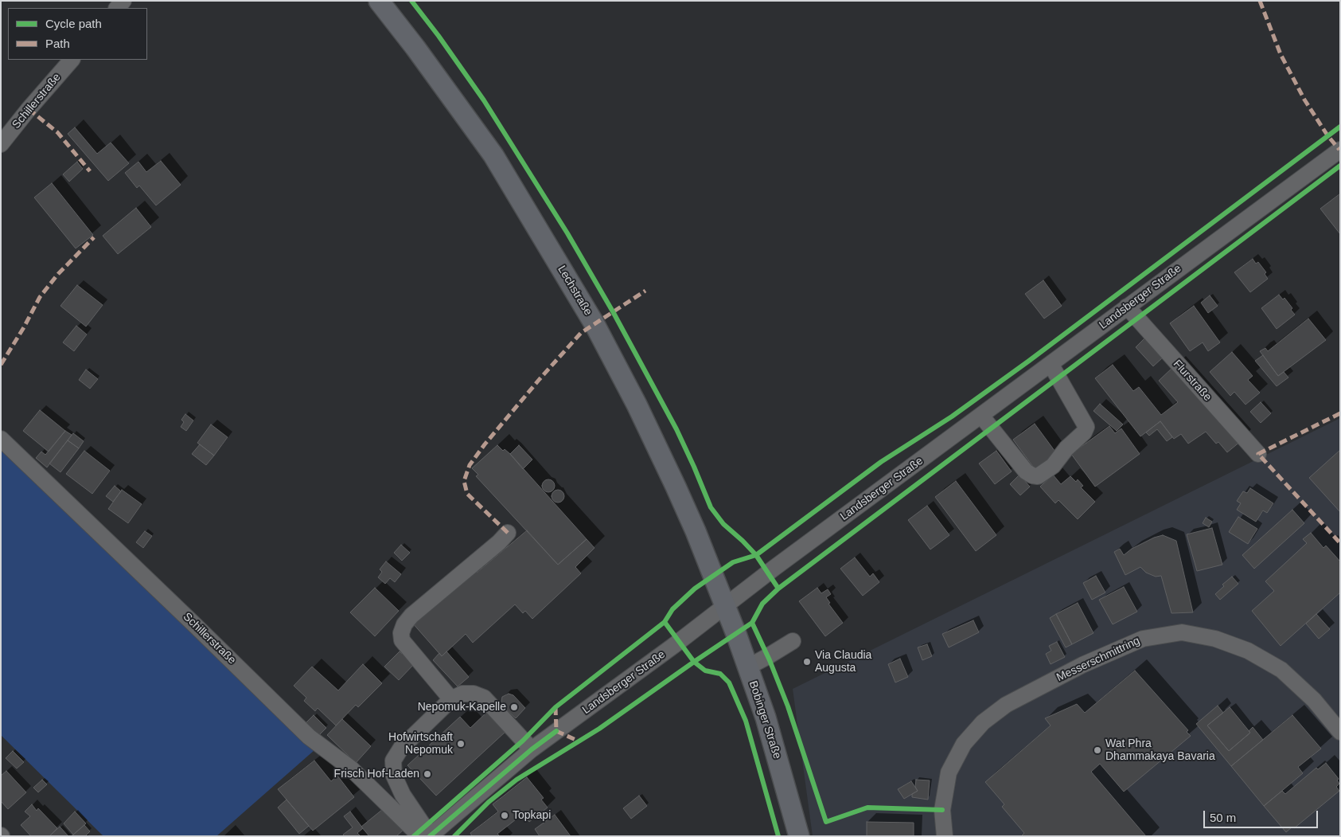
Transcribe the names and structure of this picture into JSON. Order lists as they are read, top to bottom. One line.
{"streets":{"main road":["Lechstraße","Bobinger Straße"],"street":["Schillerstraße","Landsberger Straße","Flurstraße","Messerschmittring"]},"crossings":[["Schillerstraße","Landsberger Straße"],["Lechstraße","Landsberger Straße"],["Lechstraße","Bobinger Straße"],["Landsberger Straße","Flurstraße"],["Landsberger Straße","Bobinger Straße"]],"places":["Via Claudia Augusta","Nepomuk-Kapelle","Hofwirtschaft Nepomuk","Wat Phra Dhammakaya Bavaria","Frisch Hof-Laden","Topkapi"],"legend":["Cycle path","Path"],"scale_bar":"50 m"}
